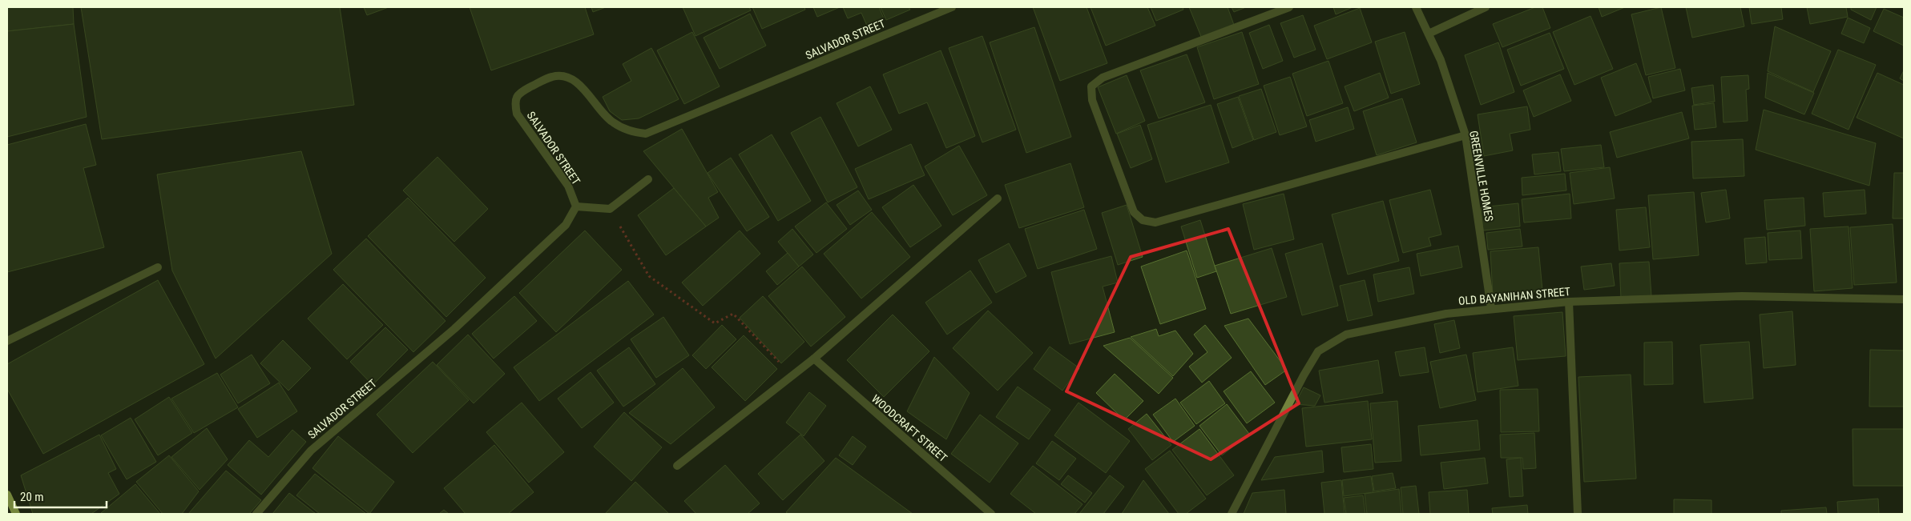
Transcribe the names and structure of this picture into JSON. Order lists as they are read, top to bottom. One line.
{"streets":{"street":["SALVADOR STREET","GREENVILLE HOMES","OLD BAYANIHAN STREET","WOODCRAFT STREET"]},"crossings":[["GREENVILLE HOMES","OLD BAYANIHAN STREET"]],"scale_bar":"20 m"}
